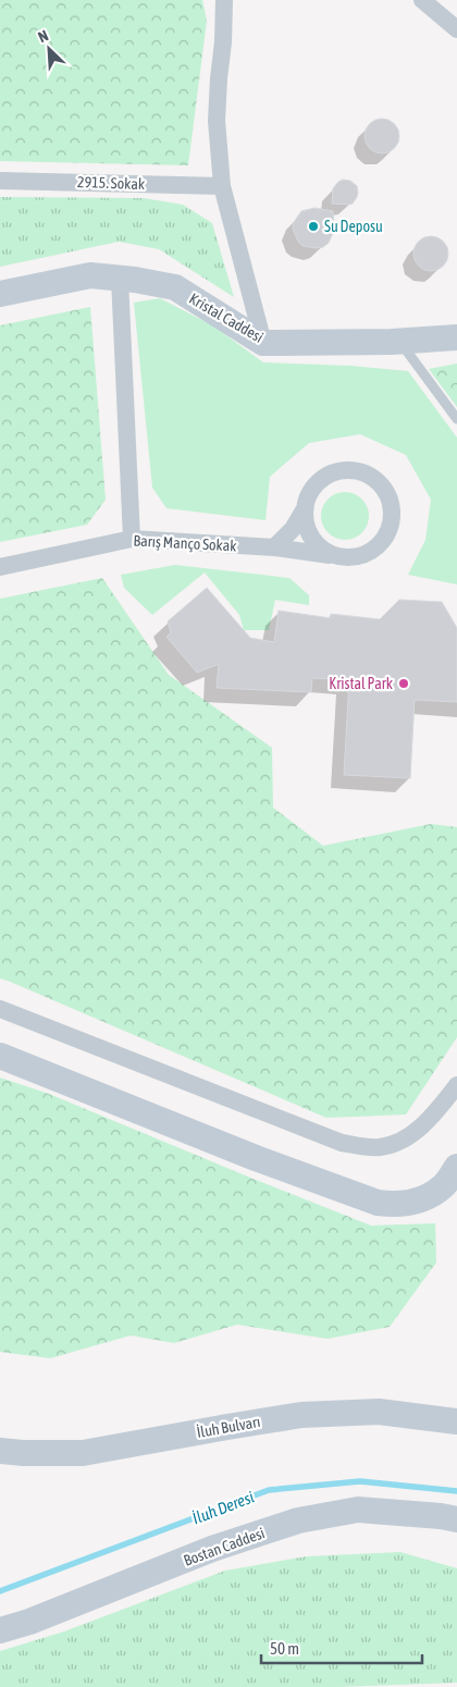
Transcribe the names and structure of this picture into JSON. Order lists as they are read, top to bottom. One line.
{"streets":{"street":["2915. Sokak","Kristal Caddesi","Barış Manço Sokak","İluh Bulvarı","Bostan Caddesi"]},"water":["İluh Deresi"],"places":["Su Deposu","Kristal Park"],"scale_bar":"50 m","north":"top left"}
